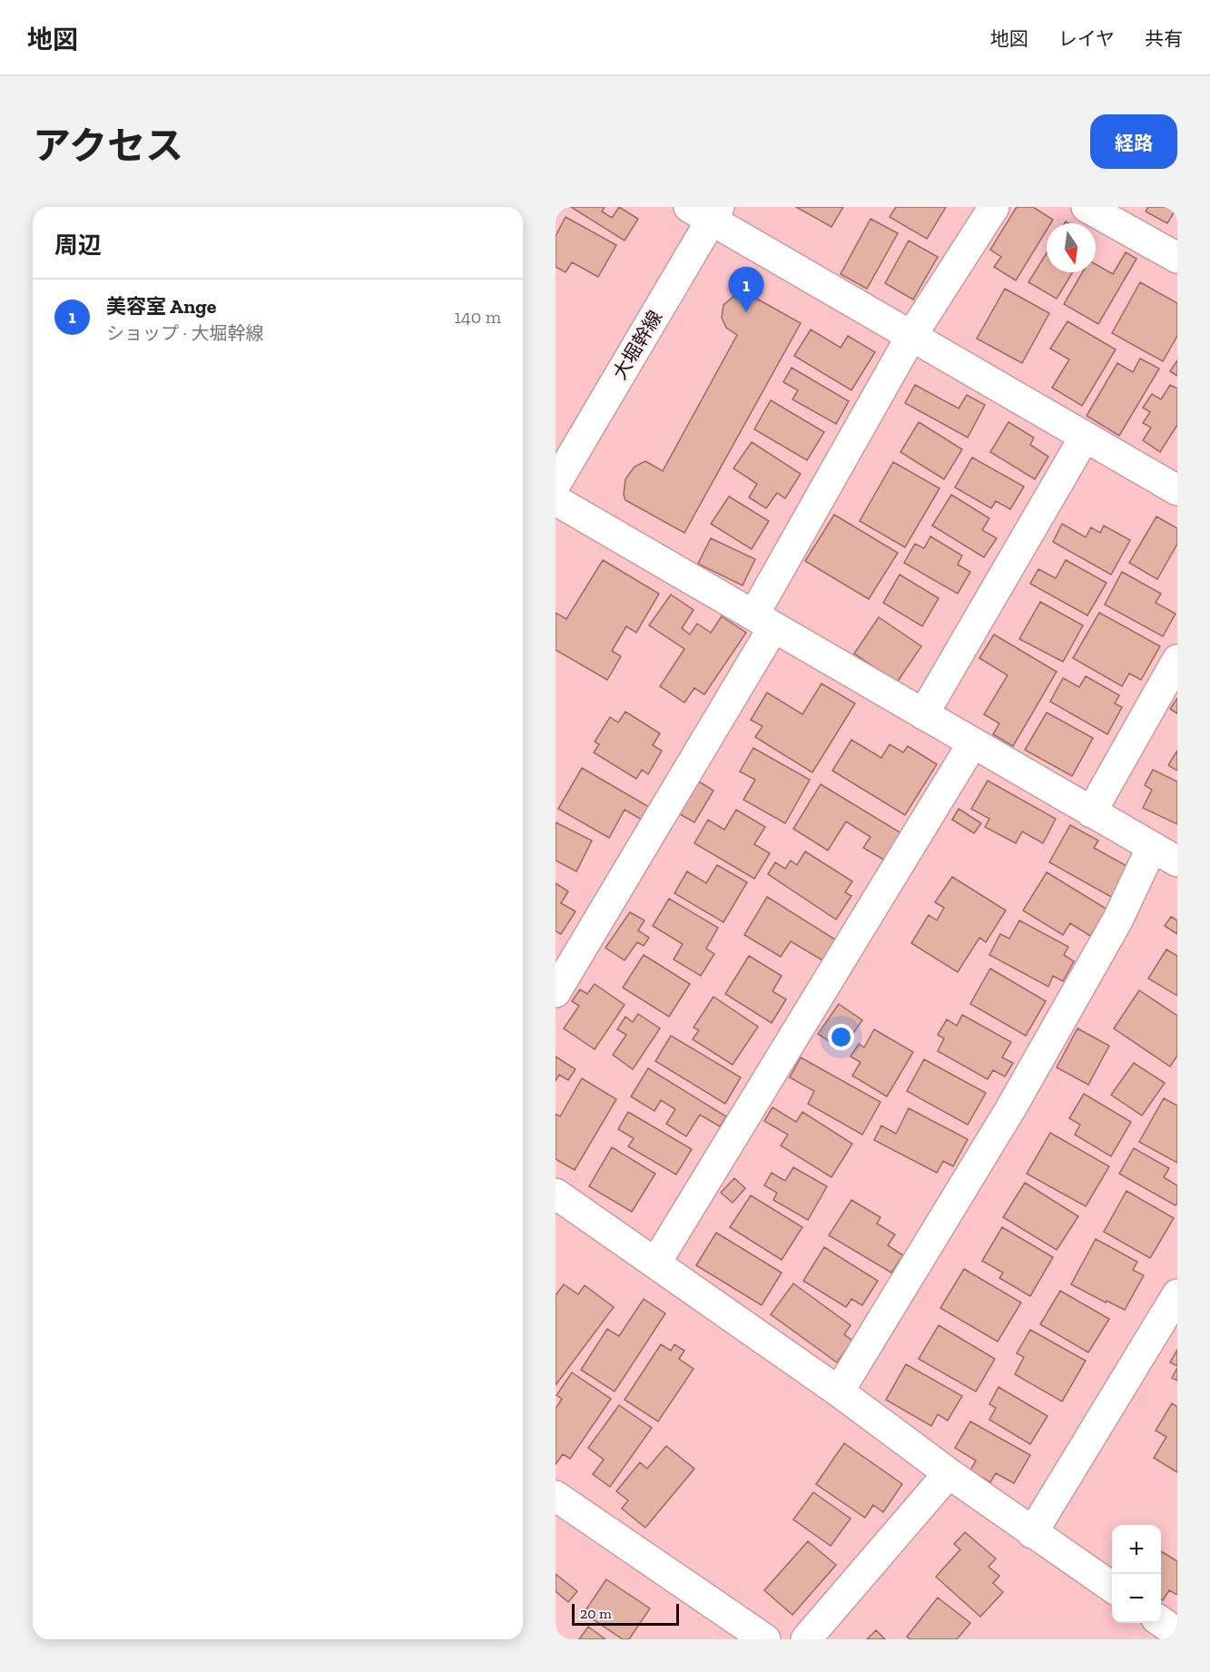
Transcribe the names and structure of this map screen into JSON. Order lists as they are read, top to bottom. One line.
{"streets":{"street":["大堀幹線"]},"scale_bar":"20 m","north":"bottom","page":{"header":"地図","nav":["地図","レイヤ","共有"],"title":"アクセス","buttons":"経路","heading":"周辺","pins":"1","list":[{"mark":"1","name":"美容室 Ange","note":"ショップ · 大堀幹線","value":"140 m"}],"map_buttons":["+","−"],"scale":"20 m"}}
